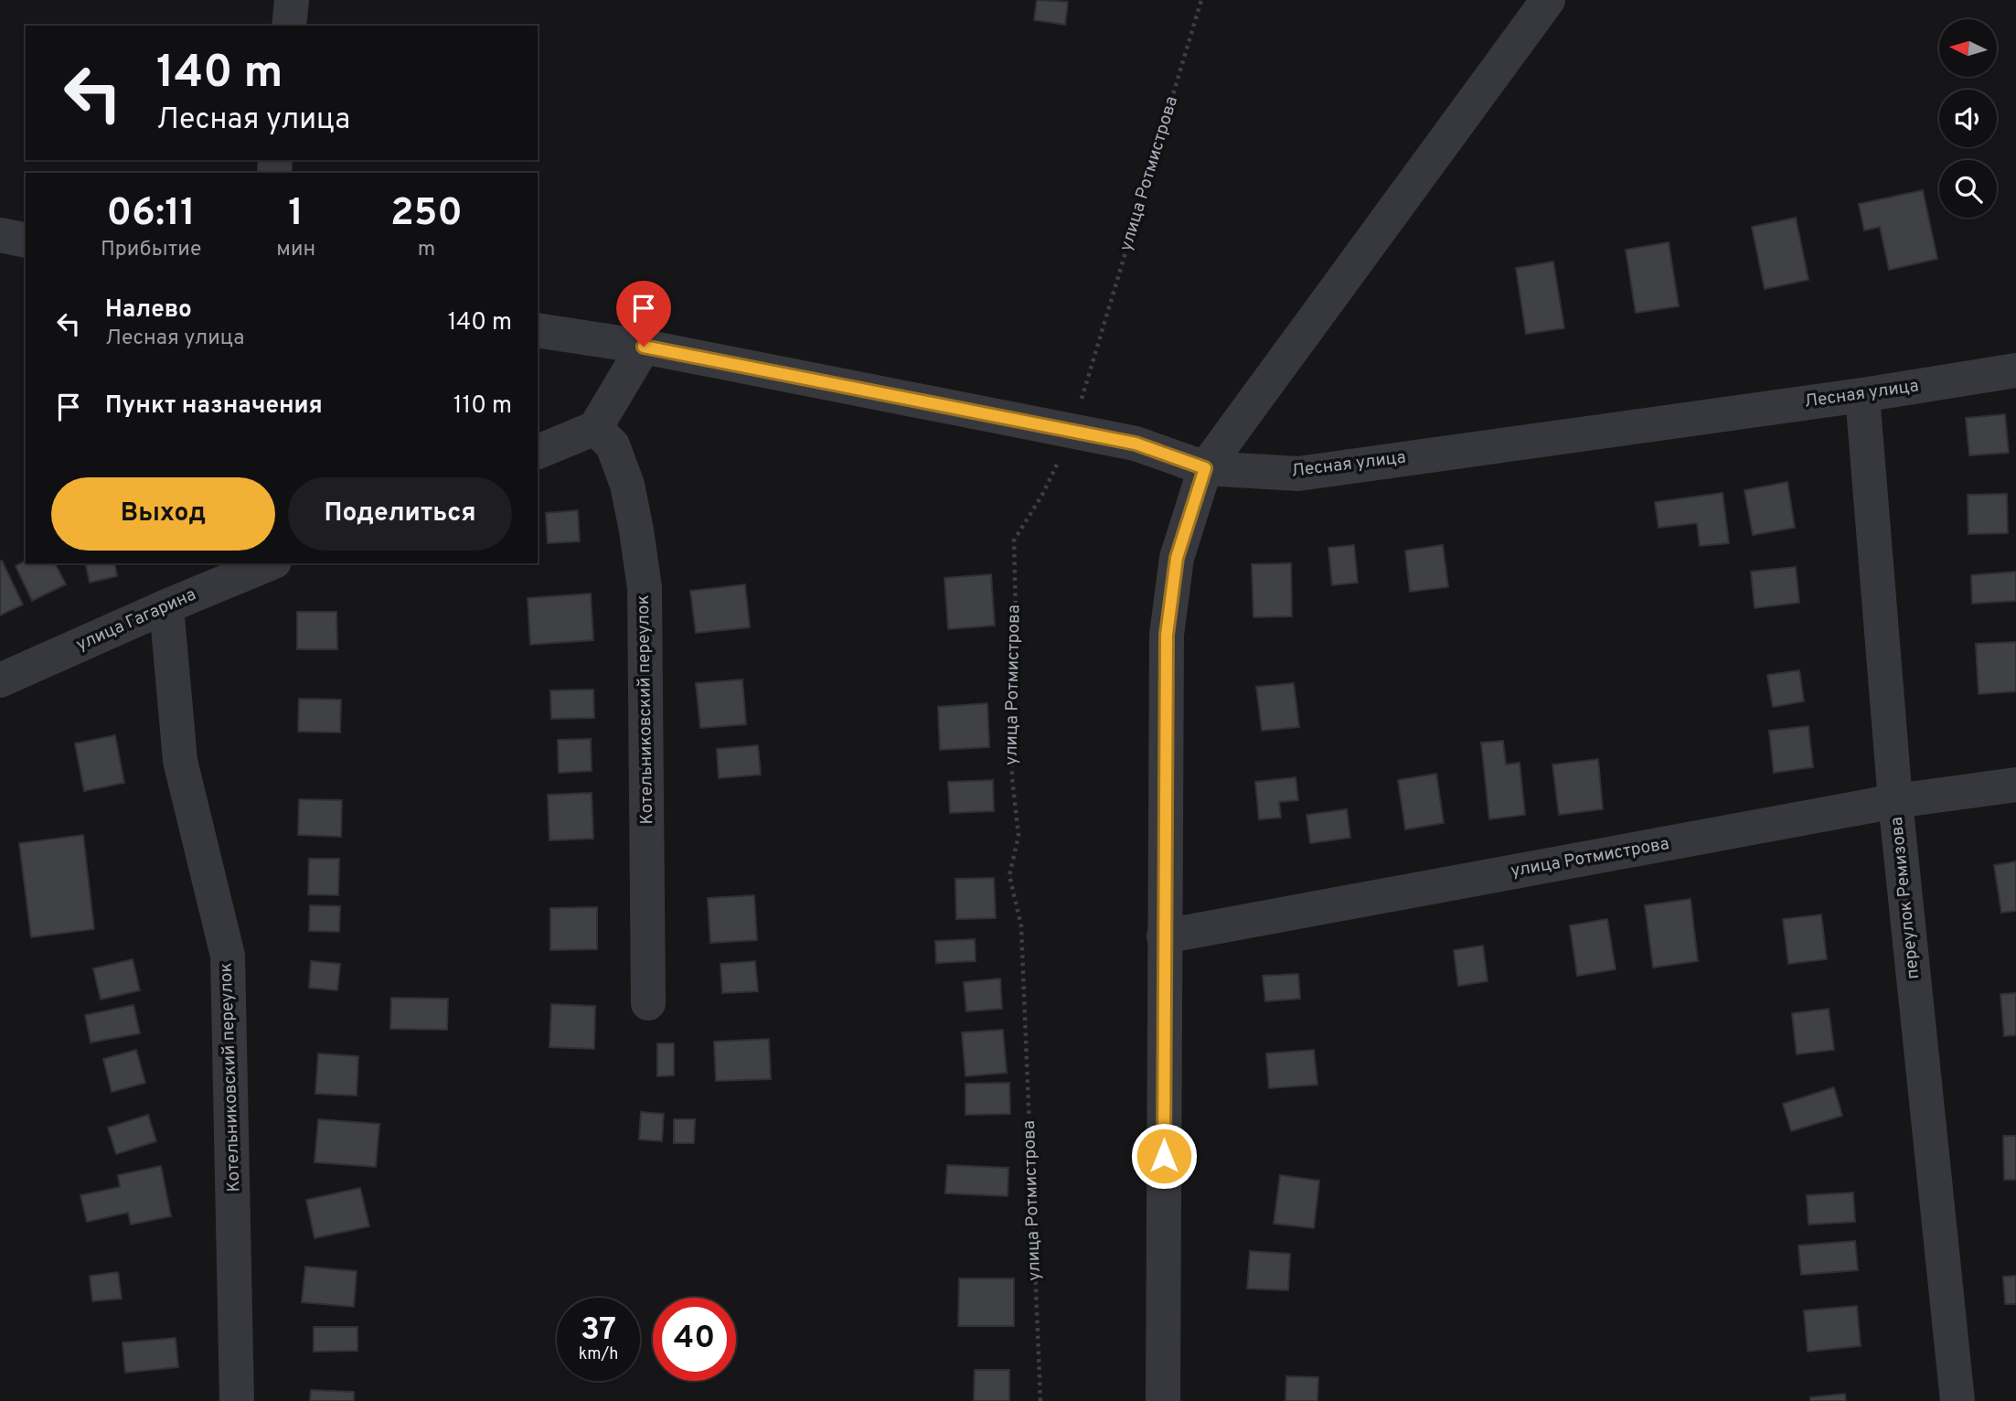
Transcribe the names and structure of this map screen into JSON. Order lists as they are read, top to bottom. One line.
{"streets":{"street":["улица Ротмистрова","Лесная улица","улица Гагарина","Котельниковский переулок","переулок Ремизова"]},"crossings":[["улица Ротмистрова","Лесная улица"],["улица Ротмистрова","переулок Ремизова"],["Лесная улица","переулок Ремизова"],["улица Гагарина","Котельниковский переулок"]],"north":"left","page":{"turn":["140 m","Лесная улица"],"eta":["06:11","Прибытие","1","мин","250","m"],"list":[{"name":"Налево","note":"Лесная улица","value":"140 m"},{"name":"Пункт назначения","value":"110 m"}],"buttons":["Выход","Поделиться"],"speed":"37 km/h","limit":"40"}}
